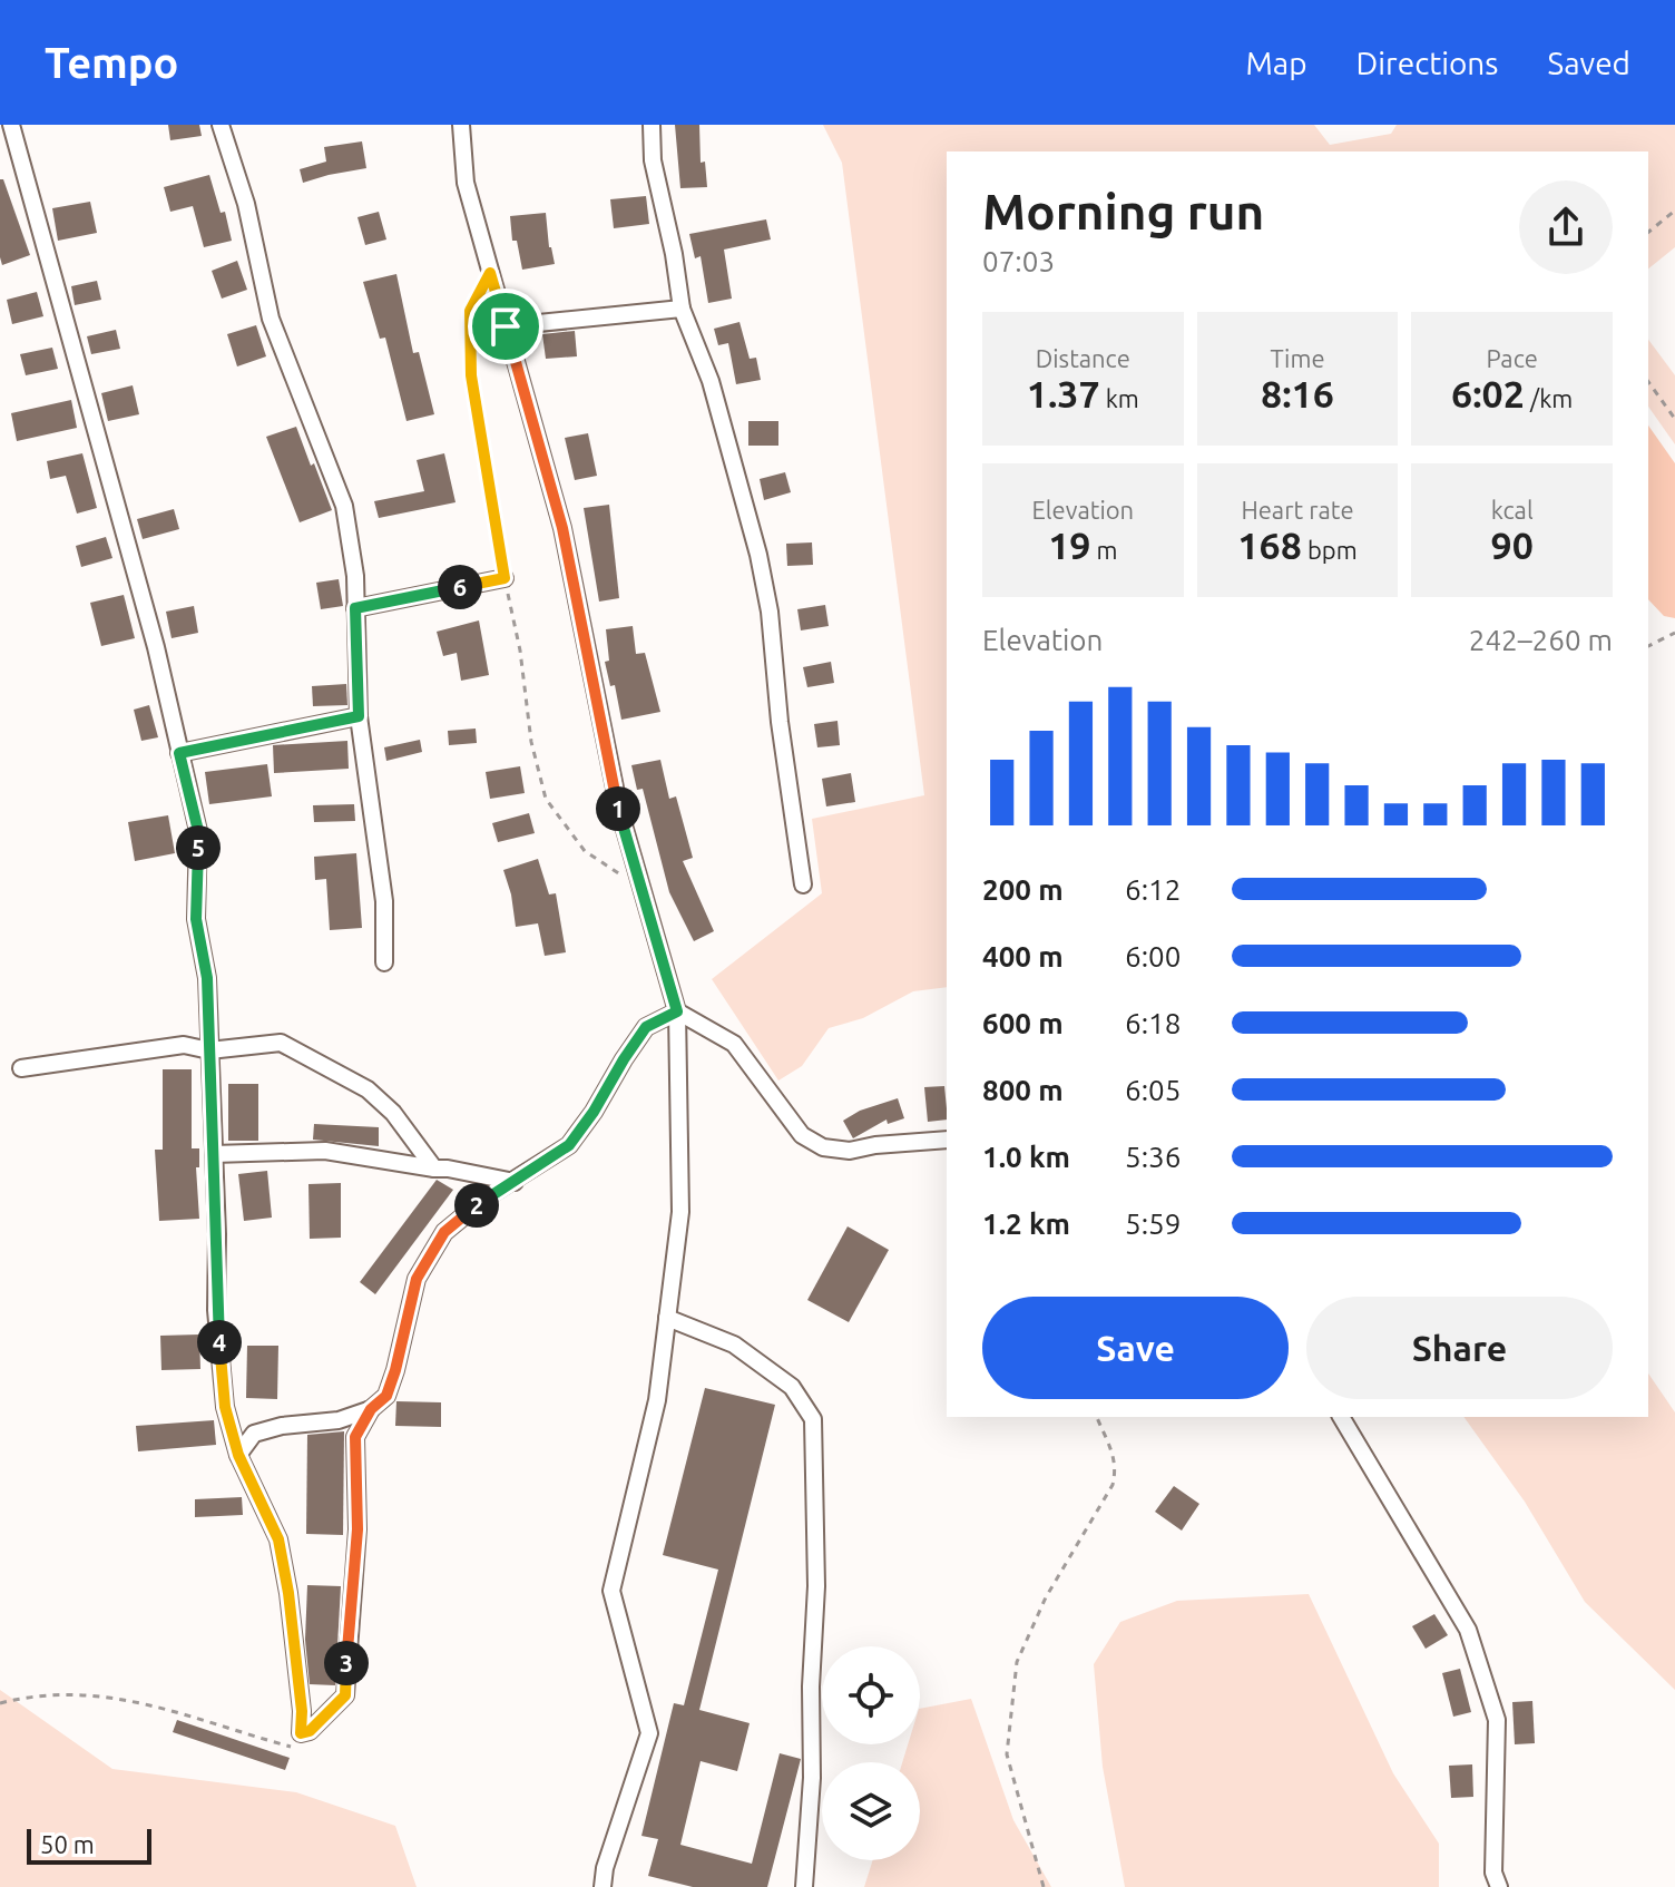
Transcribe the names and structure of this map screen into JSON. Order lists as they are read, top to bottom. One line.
{"scale_bar":"50 m","page":{"header":"Tempo","nav":["Map","Directions","Saved"],"heading":["Morning run","07:03"],"stats":[["Distance","1.37 km"],["Time","8:16"],["Pace","6:02 /km"],["Elevation","19 m"],["Heart rate","168 bpm"],["kcal","90"]],"pins":["6","1","5","2","4","3"],"chart":["Elevation","242–260 m"],"list":[{"name":"200 m","note":"6:12"},{"name":"400 m","note":"6:00"},{"name":"600 m","note":"6:18"},{"name":"800 m","note":"6:05"},{"name":"1.0 km","note":"5:36"},{"name":"1.2 km","note":"5:59"}],"buttons":["Save","Share"],"scale":"50 m"}}
